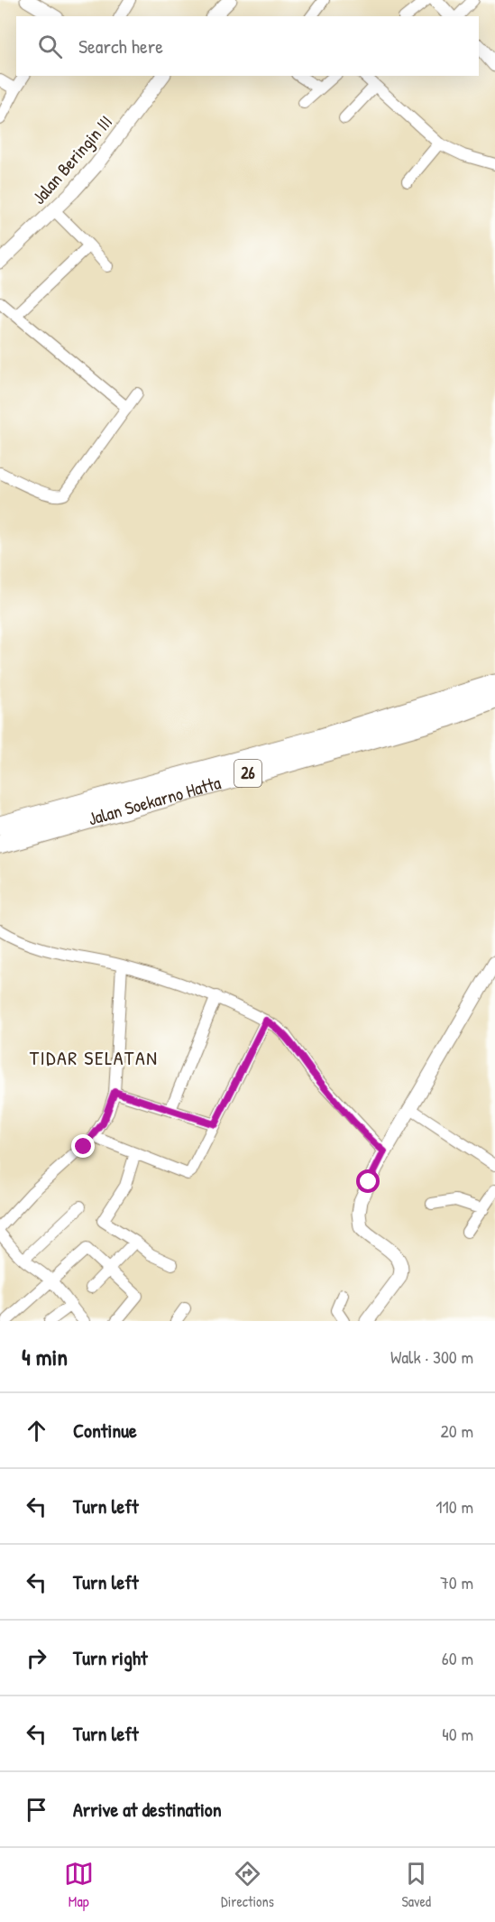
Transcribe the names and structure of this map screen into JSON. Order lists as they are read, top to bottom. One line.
{"streets":{"highway":["26","Jalan Soekarno Hatta"],"street":["Jalan Beringin III"]},"districts":["TIDAR SELATAN"],"page":{"search":"Search here","heading":["4 min","Walk · 300 m"],"list":[["Continue","20 m"],["Turn left","110 m"],["Turn left","70 m"],["Turn right","60 m"],["Turn left","40 m"],"Arrive at destination"],"nav":["Map","Directions","Saved"]}}
